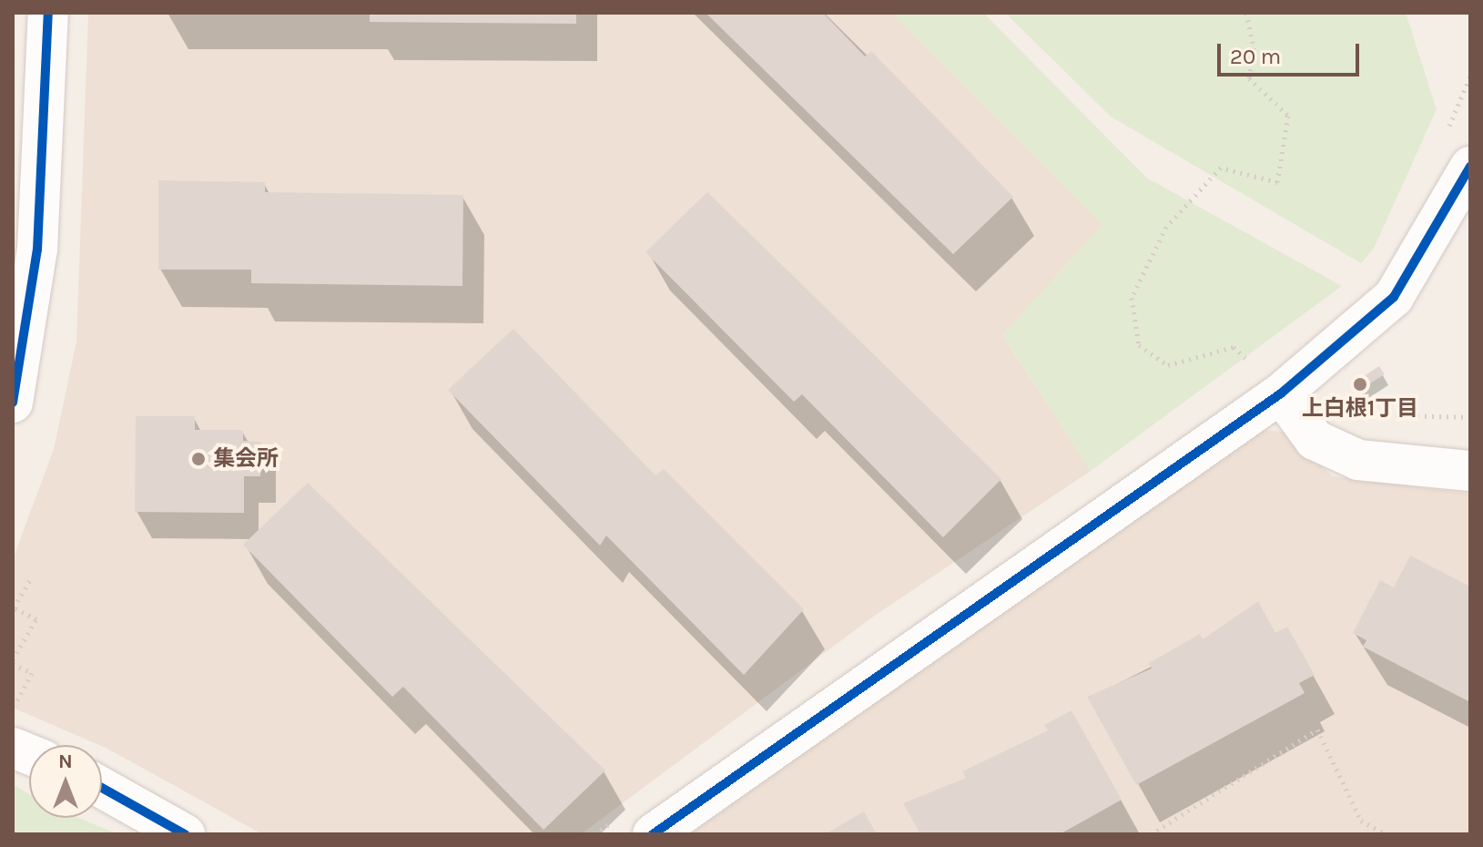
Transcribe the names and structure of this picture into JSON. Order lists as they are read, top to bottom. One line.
{"places":["上白根1丁目","集会所"],"scale_bar":"20 m","north":"top"}
